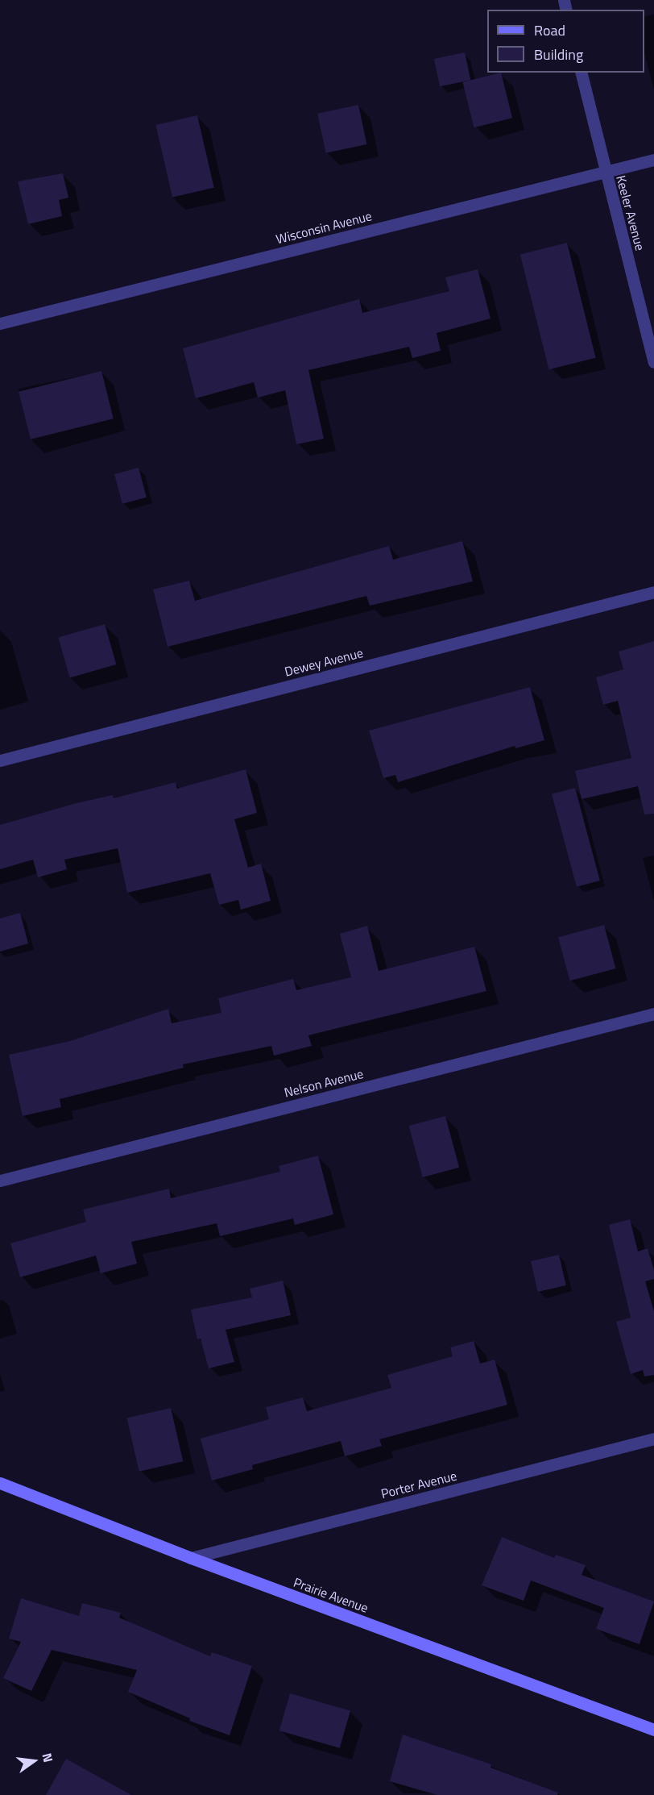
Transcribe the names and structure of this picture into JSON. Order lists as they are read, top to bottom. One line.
{"streets":{"main road":["Prairie Avenue"],"street":["Keeler Avenue","Wisconsin Avenue","Dewey Avenue","Nelson Avenue","Porter Avenue"]},"crossings":[["Keeler Avenue","Wisconsin Avenue"],["Porter Avenue","Prairie Avenue"]],"legend":["Road","Building"],"north":"right"}
